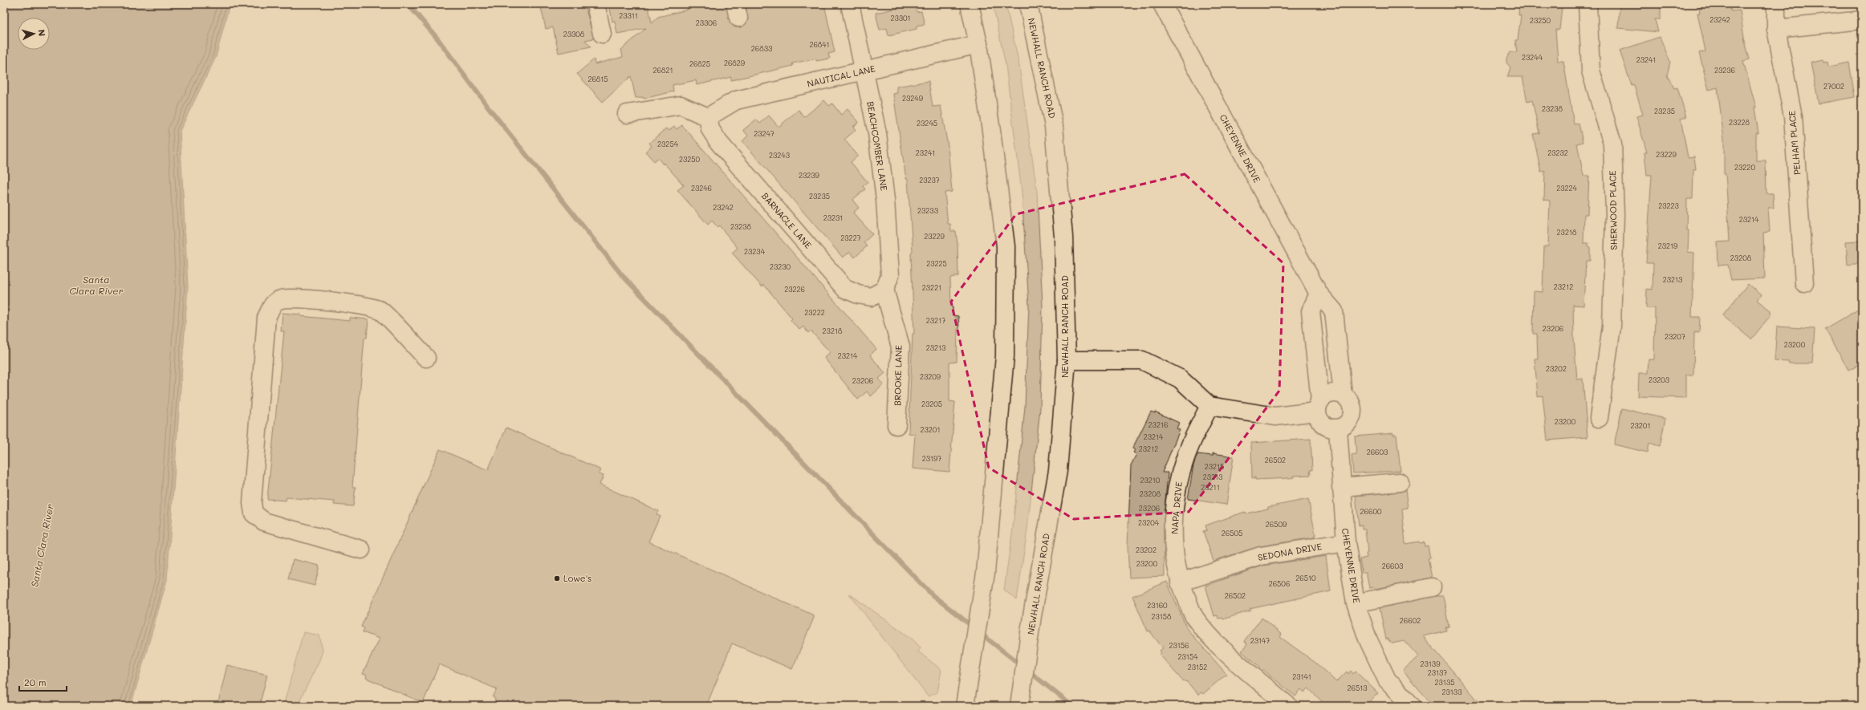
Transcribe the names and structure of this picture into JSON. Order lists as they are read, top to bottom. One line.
{"streets":{"street":["NEWHALL RANCH ROAD","NAUTICAL LANE","PELHAM PLACE","BEACHCOMBER LANE","CHEYENNE DRIVE","SHERWOOD PLACE","BARNACLE LANE","BROOKE LANE","NAPA DRIVE","SEDONA DRIVE"]},"crossings":[["NAUTICAL LANE","BEACHCOMBER LANE"],["NAUTICAL LANE","BARNACLE LANE"],["BEACHCOMBER LANE","BARNACLE LANE"],["BEACHCOMBER LANE","BROOKE LANE"],["CHEYENNE DRIVE","SEDONA DRIVE"],["BARNACLE LANE","BROOKE LANE"],["NAPA DRIVE","SEDONA DRIVE"]],"water":["Santa Clara River"],"places":["Lowe's"],"house_numbers":["23311","23301","23242","23250","23306","23308","26841","26833","23244","23241","26829","26825","26821","23236","26815","27002","23249","23238","23235","23228","23245","23247","23254","23241","23232","23229","23243","23250","23220","23239","23237","23246","23224","23235","23223","23242","23233","23231","23214","23238","23218","23229","23227","23219","23234","23208","23225","23230","23213","23212","23221","23226","23222","23217","23206","23218","23207","23200","23213","23214","23202","23209","23203","23206","23205","23200","23216","23201","23201","23214","23212","26603","23197","26502","23215","23213","23210","23211","23208","23206","26600","23204","26509","26505","23202","23200","26603","26510","26506","26502","23160","23158","26602","23147","23156","23154","23139","23152","23137","23141","23135","26513","23133"],"scale_bar":"20 m","north":"right"}
